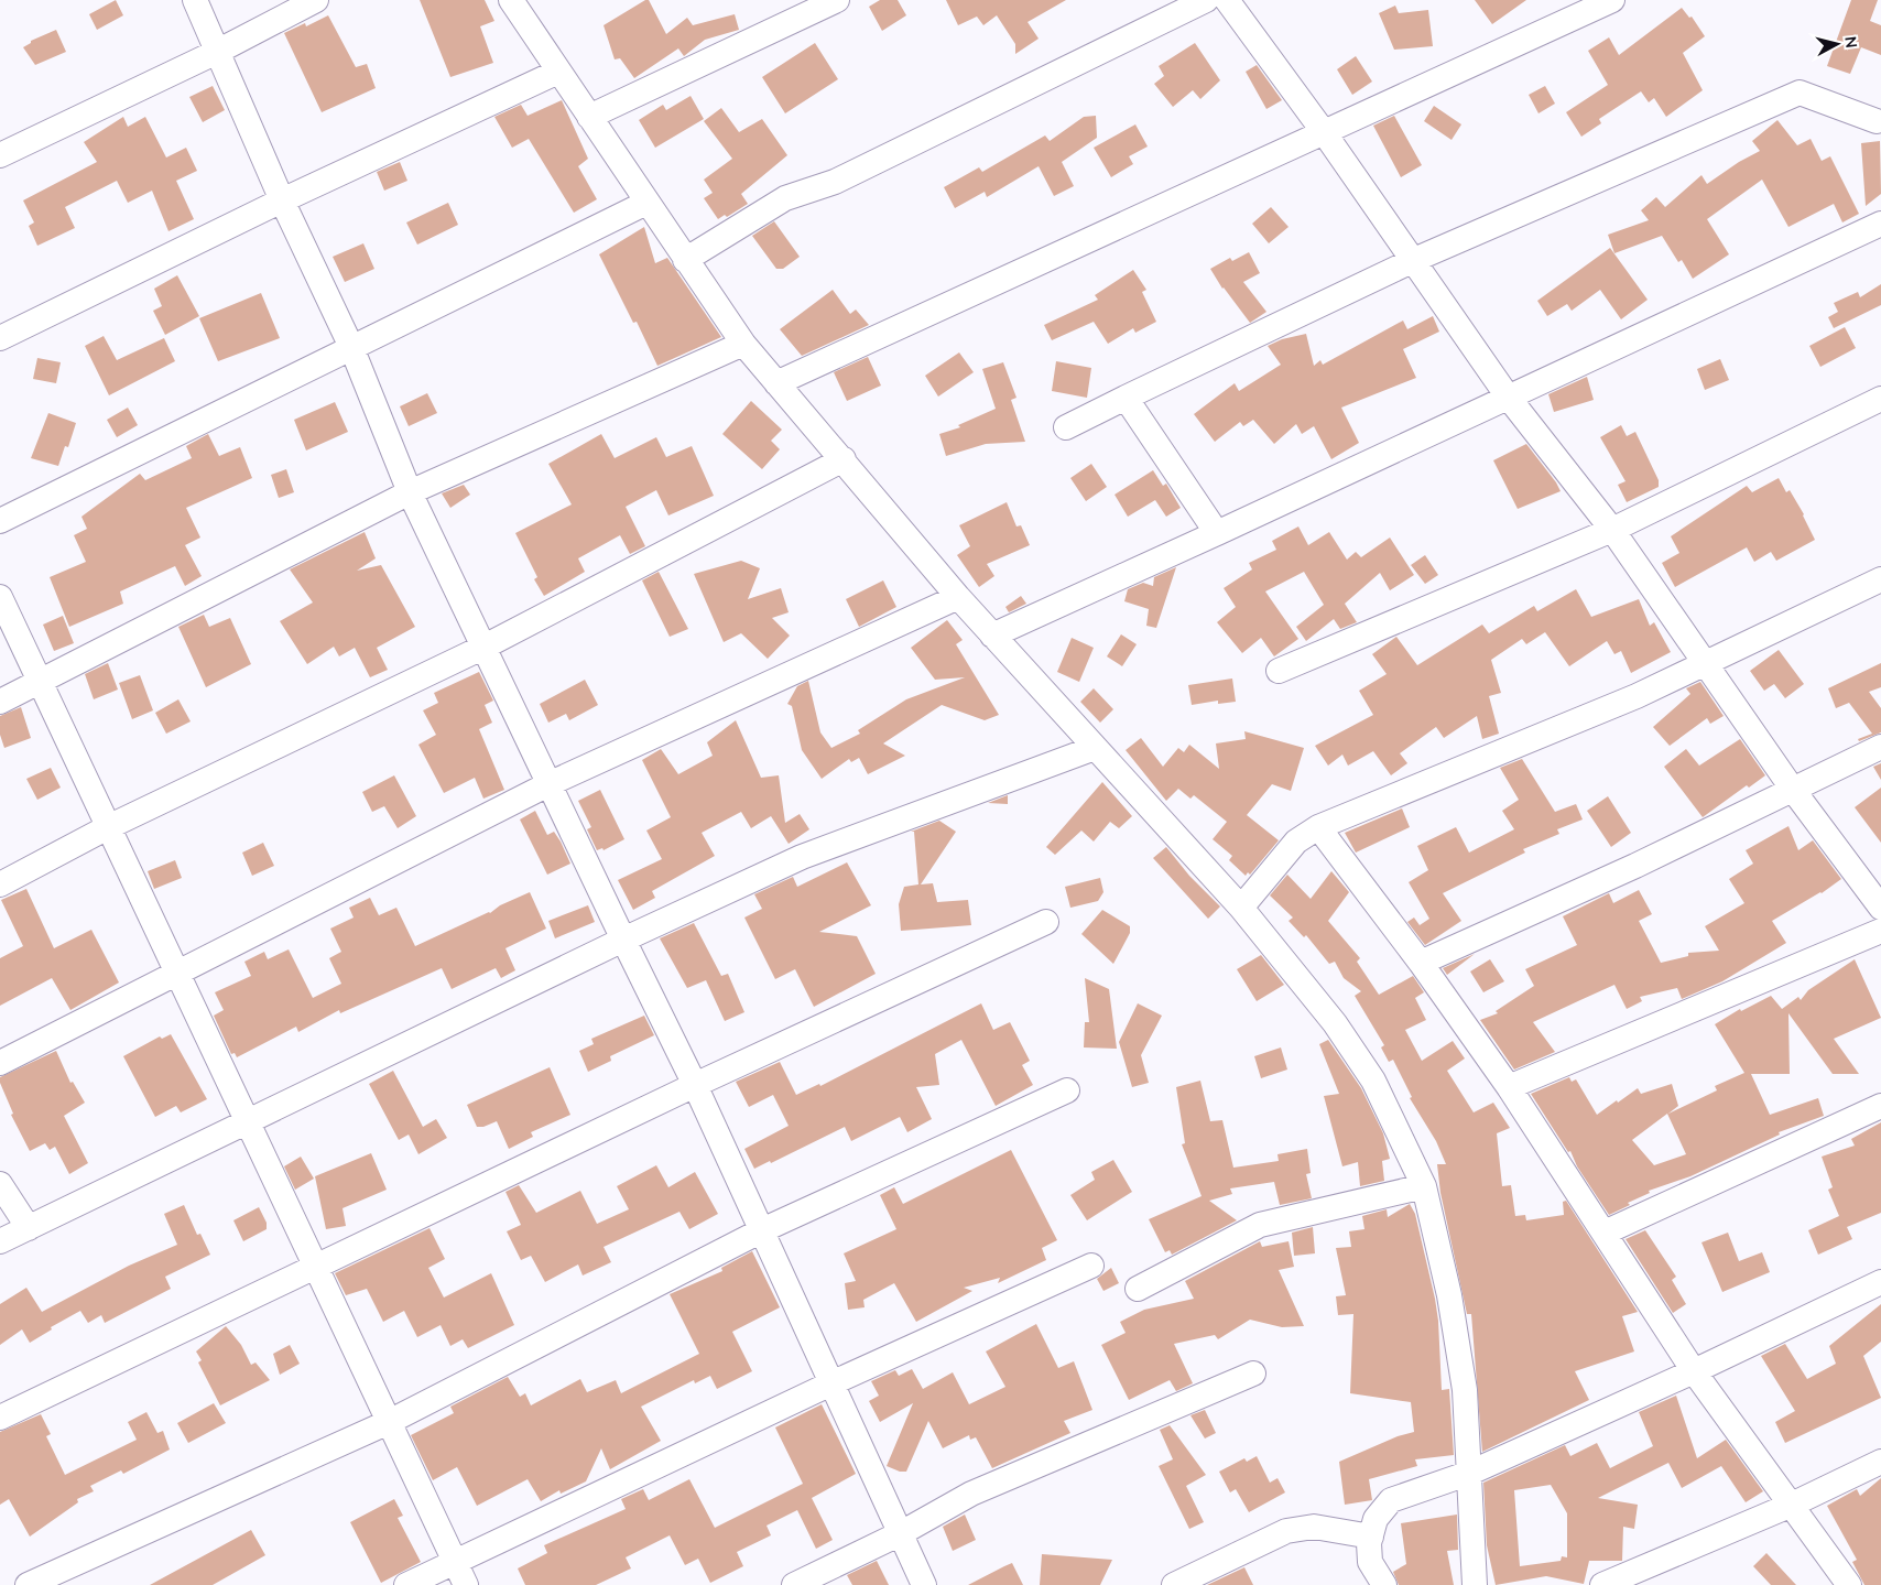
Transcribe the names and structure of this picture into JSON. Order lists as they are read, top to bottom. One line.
{"north":"right"}
